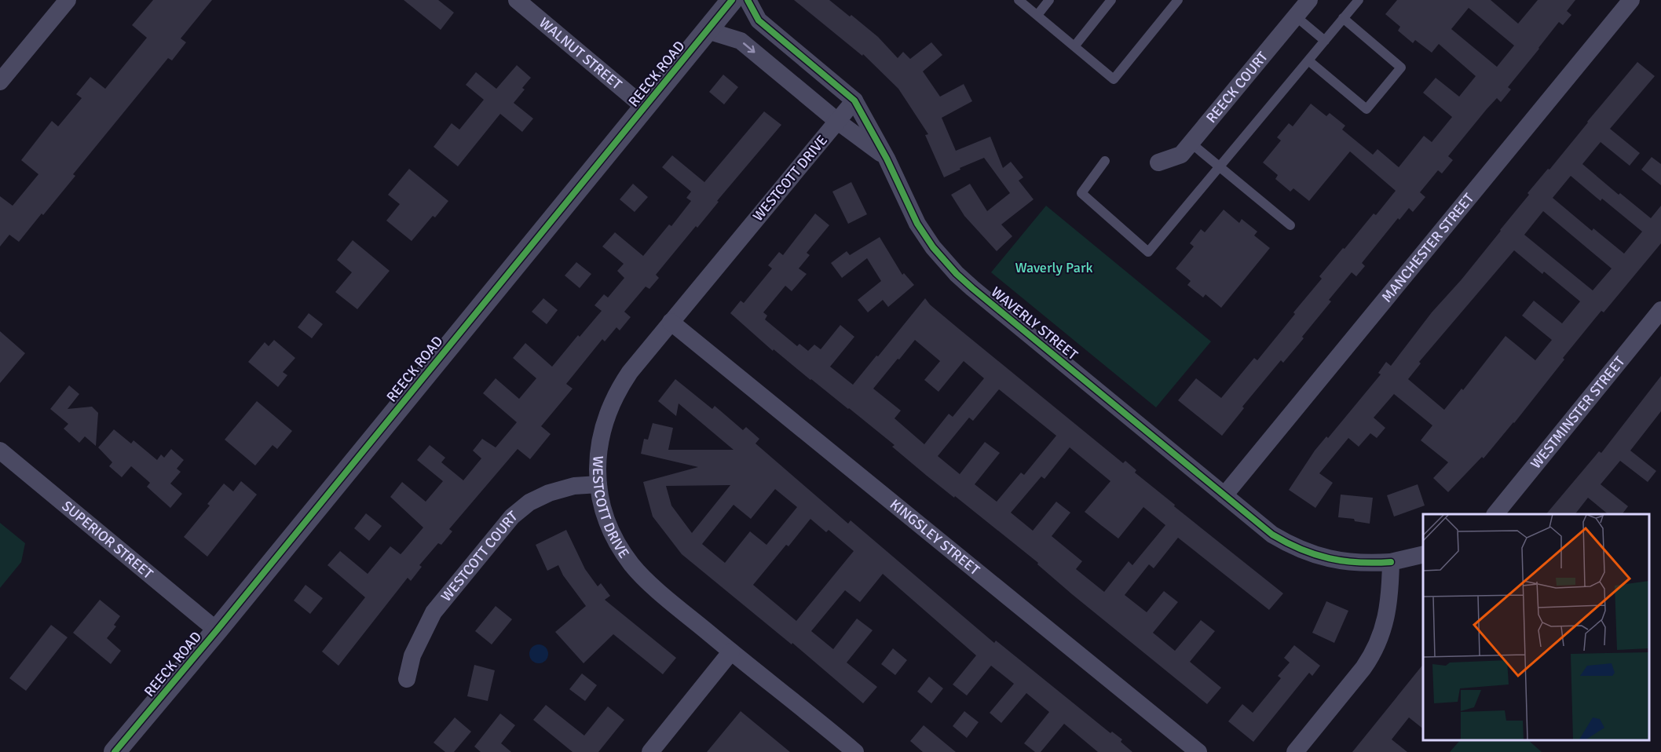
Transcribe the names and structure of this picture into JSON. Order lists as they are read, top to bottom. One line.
{"streets":{"street":["WALNUT STREET","REECK ROAD","REECK COURT","WESTCOTT DRIVE","MANCHESTER STREET","WAVERLY STREET","WESTMINSTER STREET","KINGSLEY STREET","SUPERIOR STREET","WESTCOTT COURT"]},"crossings":[["WALNUT STREET","REECK ROAD"],["REECK ROAD","WAVERLY STREET"],["REECK ROAD","SUPERIOR STREET"],["WESTCOTT DRIVE","WAVERLY STREET"],["WESTCOTT DRIVE","KINGSLEY STREET"],["WESTCOTT DRIVE","WESTCOTT COURT"],["MANCHESTER STREET","WAVERLY STREET"]],"parks":["Waverly Park"]}
